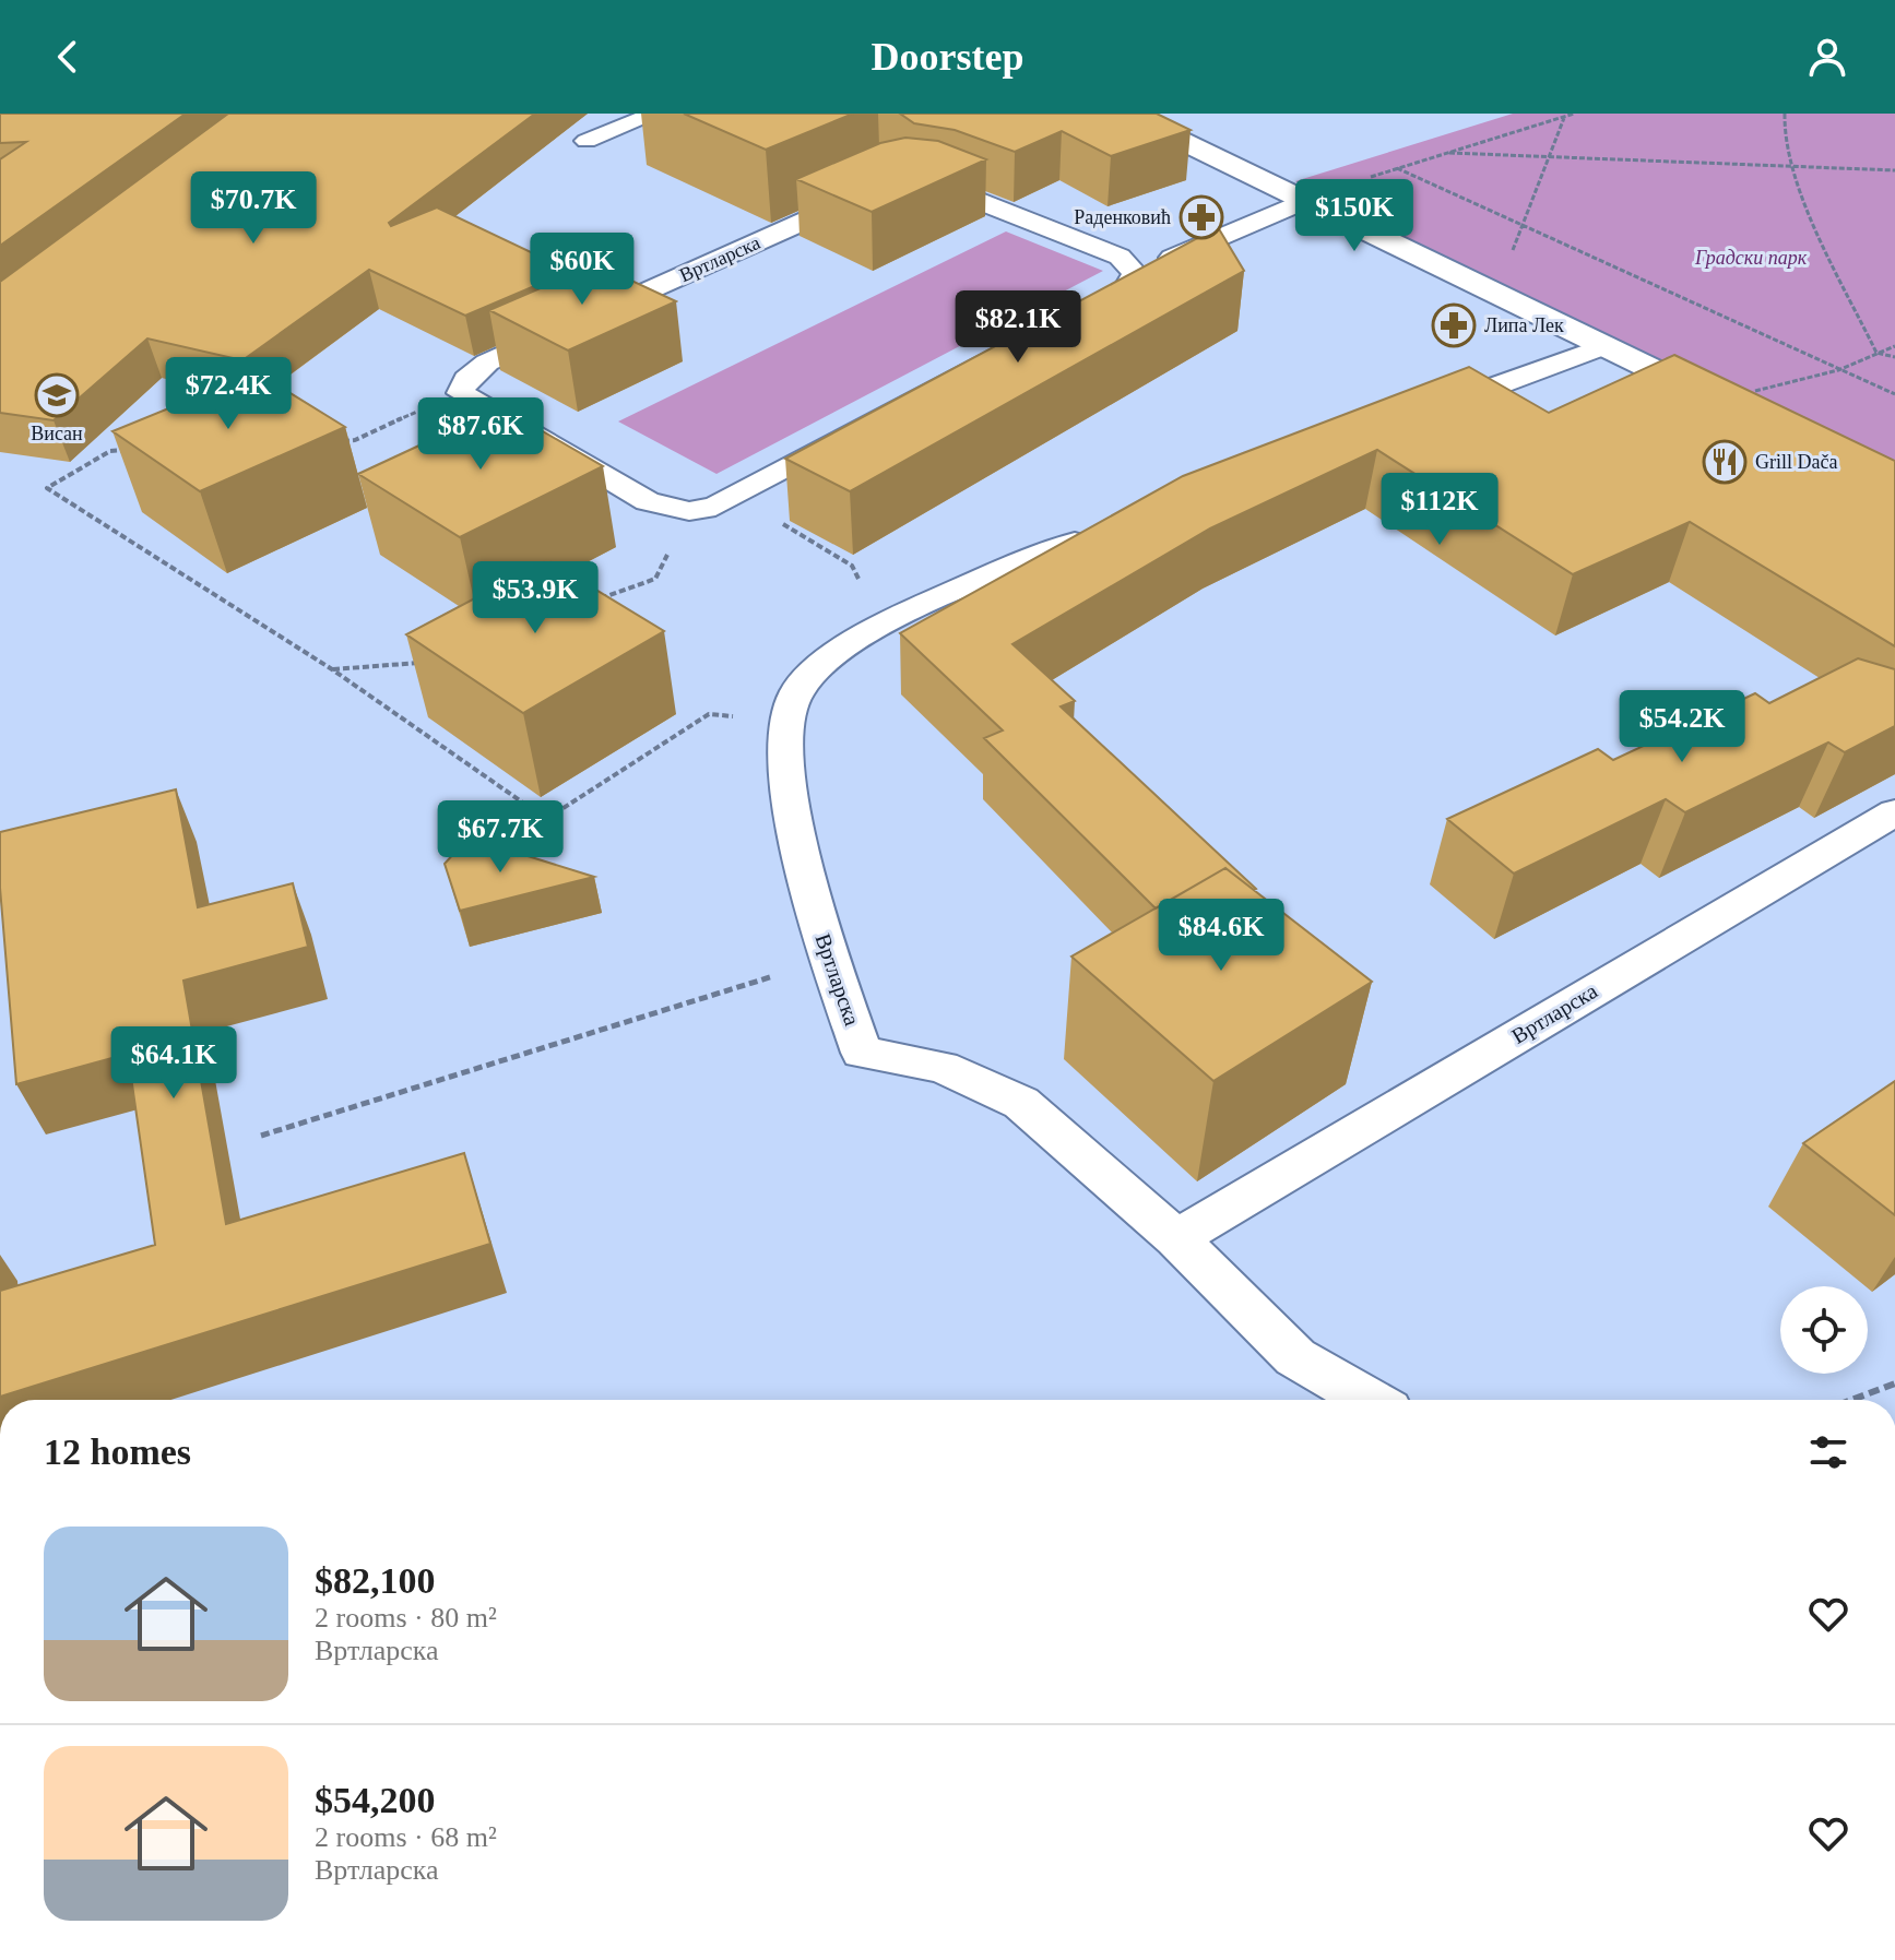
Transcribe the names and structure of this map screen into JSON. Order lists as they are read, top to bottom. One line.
{"streets":{"lane":["Вртларска"]},"parks":["Градски парк"],"places":{"pharmacy":["Раденковић","Липа Лек"],"school or university":["Висан"],"restaurant":["Grill Dača"]},"page":{"header":"Doorstep","price":["$70.7K","$150K","$60K","$82.1K","$72.4K","$87.6K","$112K","$53.9K","$54.2K","$67.7K","$84.6K","$64.1K"],"heading":"12 homes","list":[{"name":"$82,100","note":"2 rooms · 80 m² · Вртларска"},{"name":"$54,200","note":"2 rooms · 68 m² · Вртларска"}]}}
